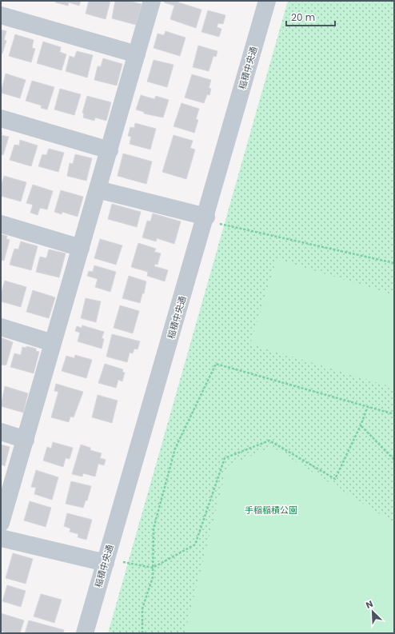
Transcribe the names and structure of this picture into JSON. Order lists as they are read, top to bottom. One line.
{"streets":{"street":["稲積中央通"]},"parks":["手稲稲積公園"],"scale_bar":"20 m","north":"top left"}
